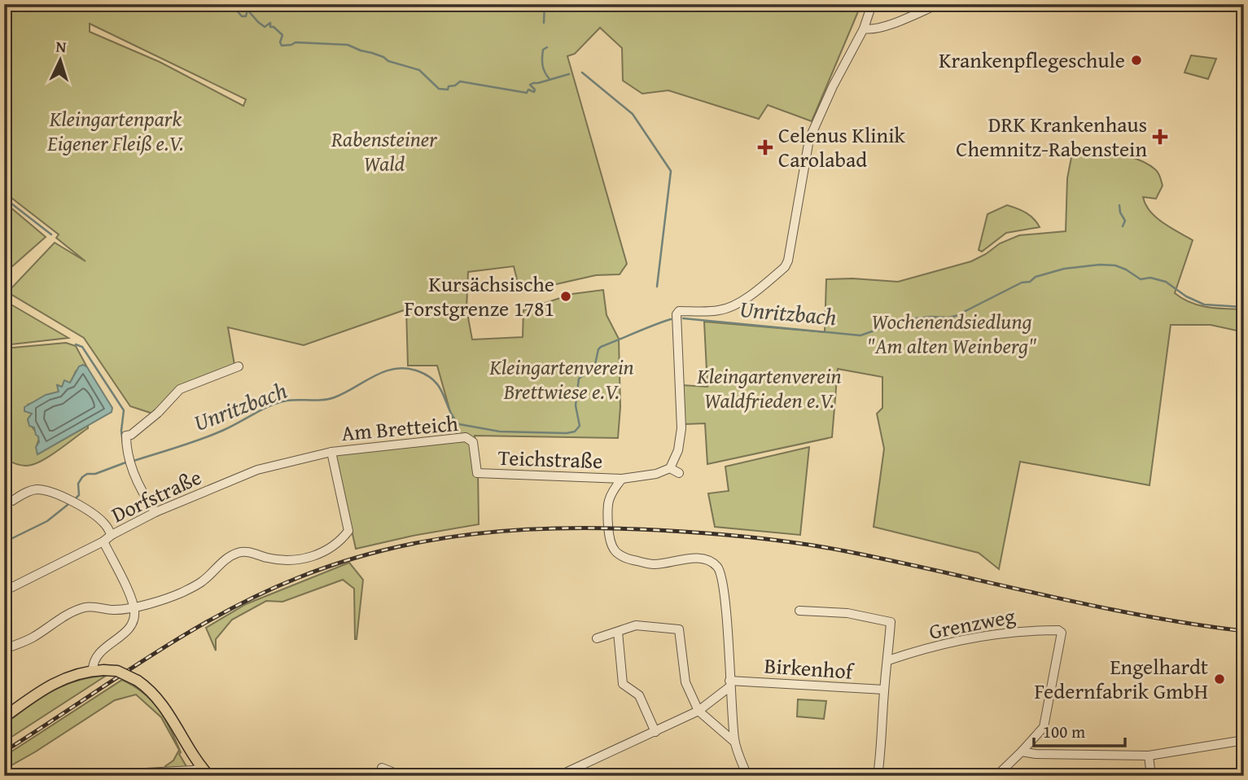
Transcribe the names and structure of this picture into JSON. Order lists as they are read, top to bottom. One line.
{"streets":{"street":["Am Bretteich","Teichstraße","Dorfstraße","Grenzweg","Birkenhof"]},"crossings":[["Am Bretteich","Teichstraße"],["Am Bretteich","Dorfstraße"]],"water":["Unritzbach"],"parks":["Kleingartenpark Eigener Fleiß e.V.","Rabensteiner Wald","Wochenendsiedlung \"Am alten Weinberg\"","Kleingartenverein Brettwiese e.V.","Kleingartenverein Waldfrieden e.V."],"places":{"other":["Krankenpflegeschule","Kursächsische Forstgrenze 1781","Engelhardt Federnfabrik GmbH"],"health":["DRK Krankenhaus Chemnitz-Rabenstein","Celenus Klinik Carolabad"]},"scale_bar":"100 m","north":"top"}
